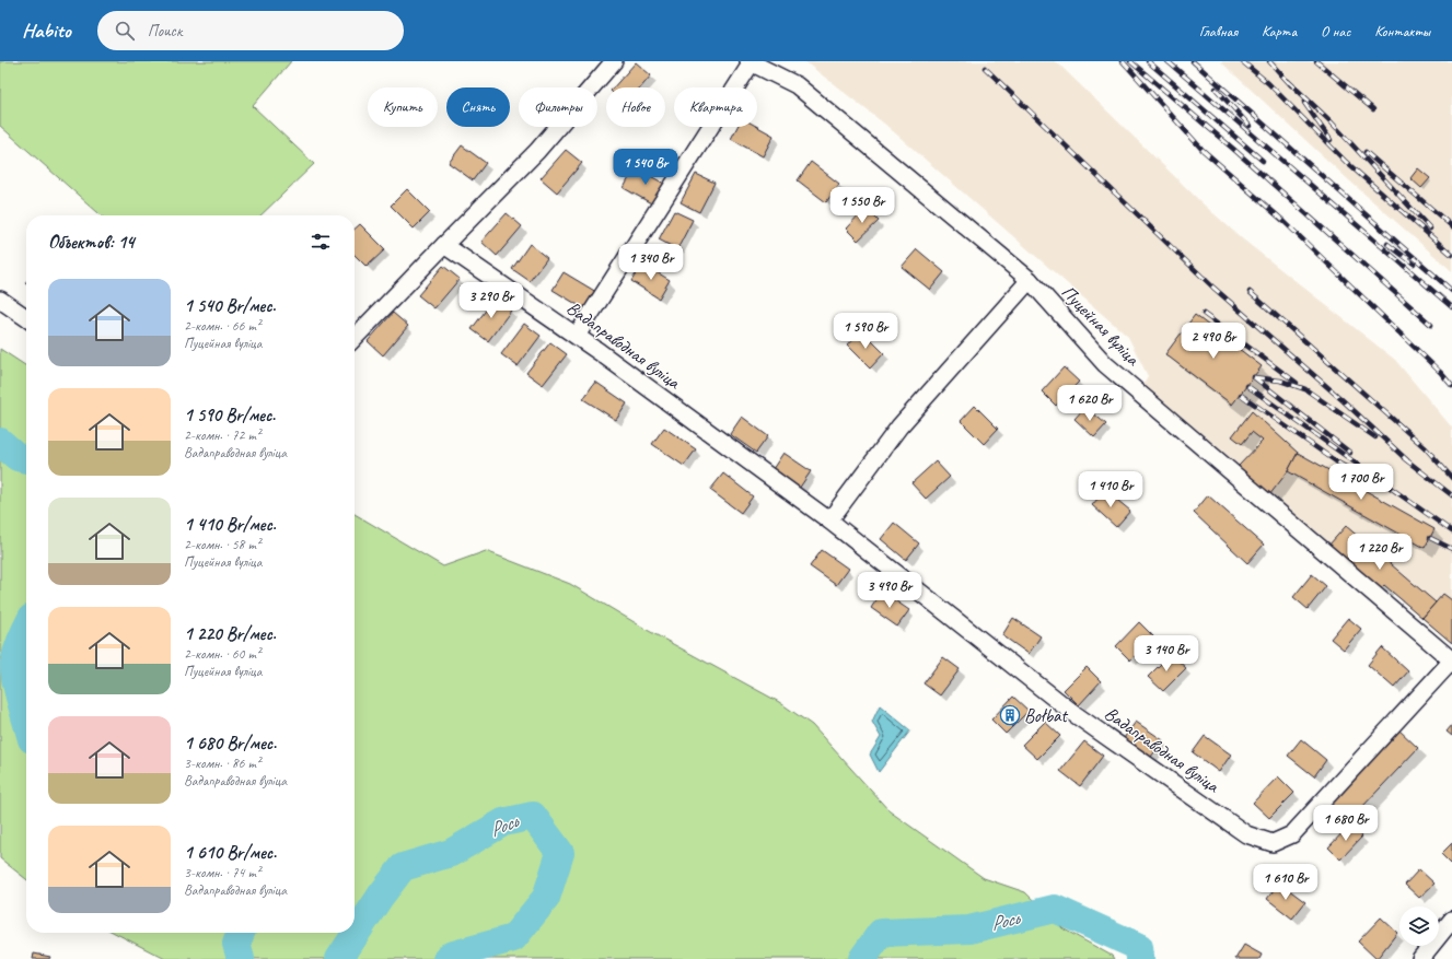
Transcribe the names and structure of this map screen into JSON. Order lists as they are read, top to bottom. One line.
{"streets":{"street":["Пуцейная вуліца","Вадаправодная вуліца"]},"crossings":[["Пуцейная вуліца","Вадаправодная вуліца"]],"water":["Рось"],"places":{"building":["Bołbat"]},"page":{"header":"Habito","search":"Поиск","nav":["Главная","Карта","О нас","Контакты"],"chip":["Купить","Снять","Фильтры","Новое","Квартира"],"price":["1 540 Br","1 550 Br","1 340 Br","3 290 Br","1 590 Br","2 490 Br","1 620 Br","1 700 Br","1 410 Br","1 220 Br","3 490 Br","3 140 Br","1 680 Br","1 610 Br"],"heading":"Объектов: 14","list":[{"name":"1 540 Br/мес.","note":"2-комн. · 66 m² · Пуцейная вуліца"},{"name":"1 590 Br/мес.","note":"2-комн. · 72 m² · Вадаправодная вуліца"},{"name":"1 410 Br/мес.","note":"2-комн. · 58 m² · Пуцейная вуліца"},{"name":"1 220 Br/мес.","note":"2-комн. · 60 m² · Пуцейная вуліца"},{"name":"1 680 Br/мес.","note":"3-комн. · 86 m² · Вадаправодная вуліца"},{"name":"1 610 Br/мес.","note":"3-комн. · 74 m² · Вадаправодная вуліца"}]}}
